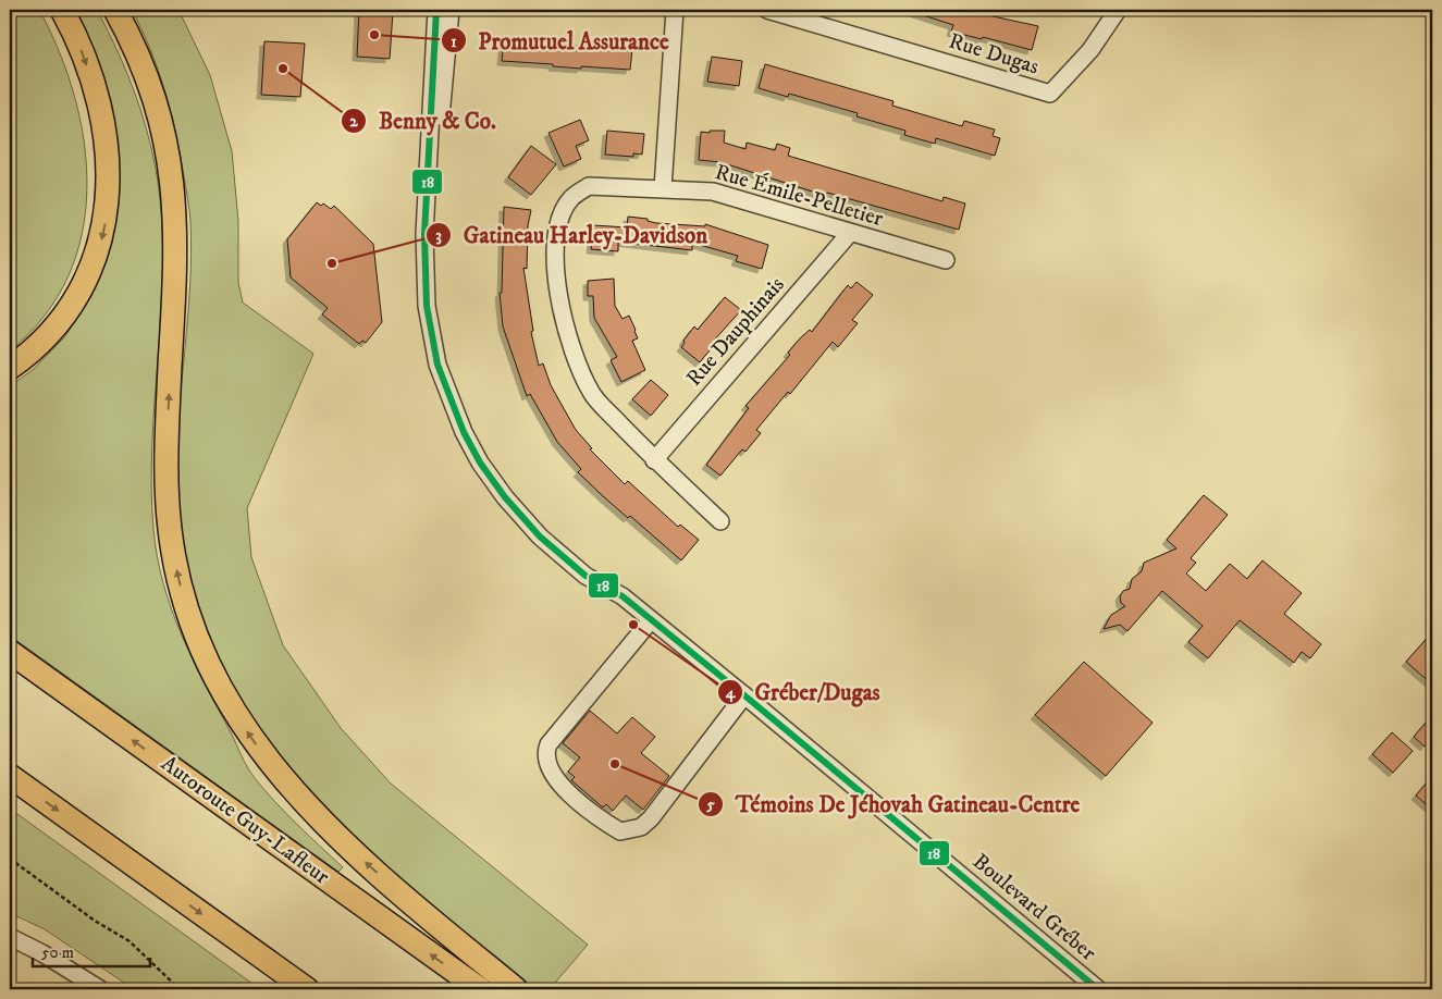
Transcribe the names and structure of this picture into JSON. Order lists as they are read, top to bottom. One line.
{"streets":{"highway":["Autoroute Guy-Lafleur"],"street":["Rue Dugas","Rue Émile-Pelletier","Rue Dauphinais","Boulevard Gréber"]},"crossings":[["Rue Émile-Pelletier","Rue Dauphinais"]],"places":["Promutuel Assurance","Benny & Co.","Gatineau Harley-Davidson","Gréber/Dugas","Témoins De Jéhovah Gatineau-Centre"],"lines":["transit line 18"],"scale_bar":"50 m"}
